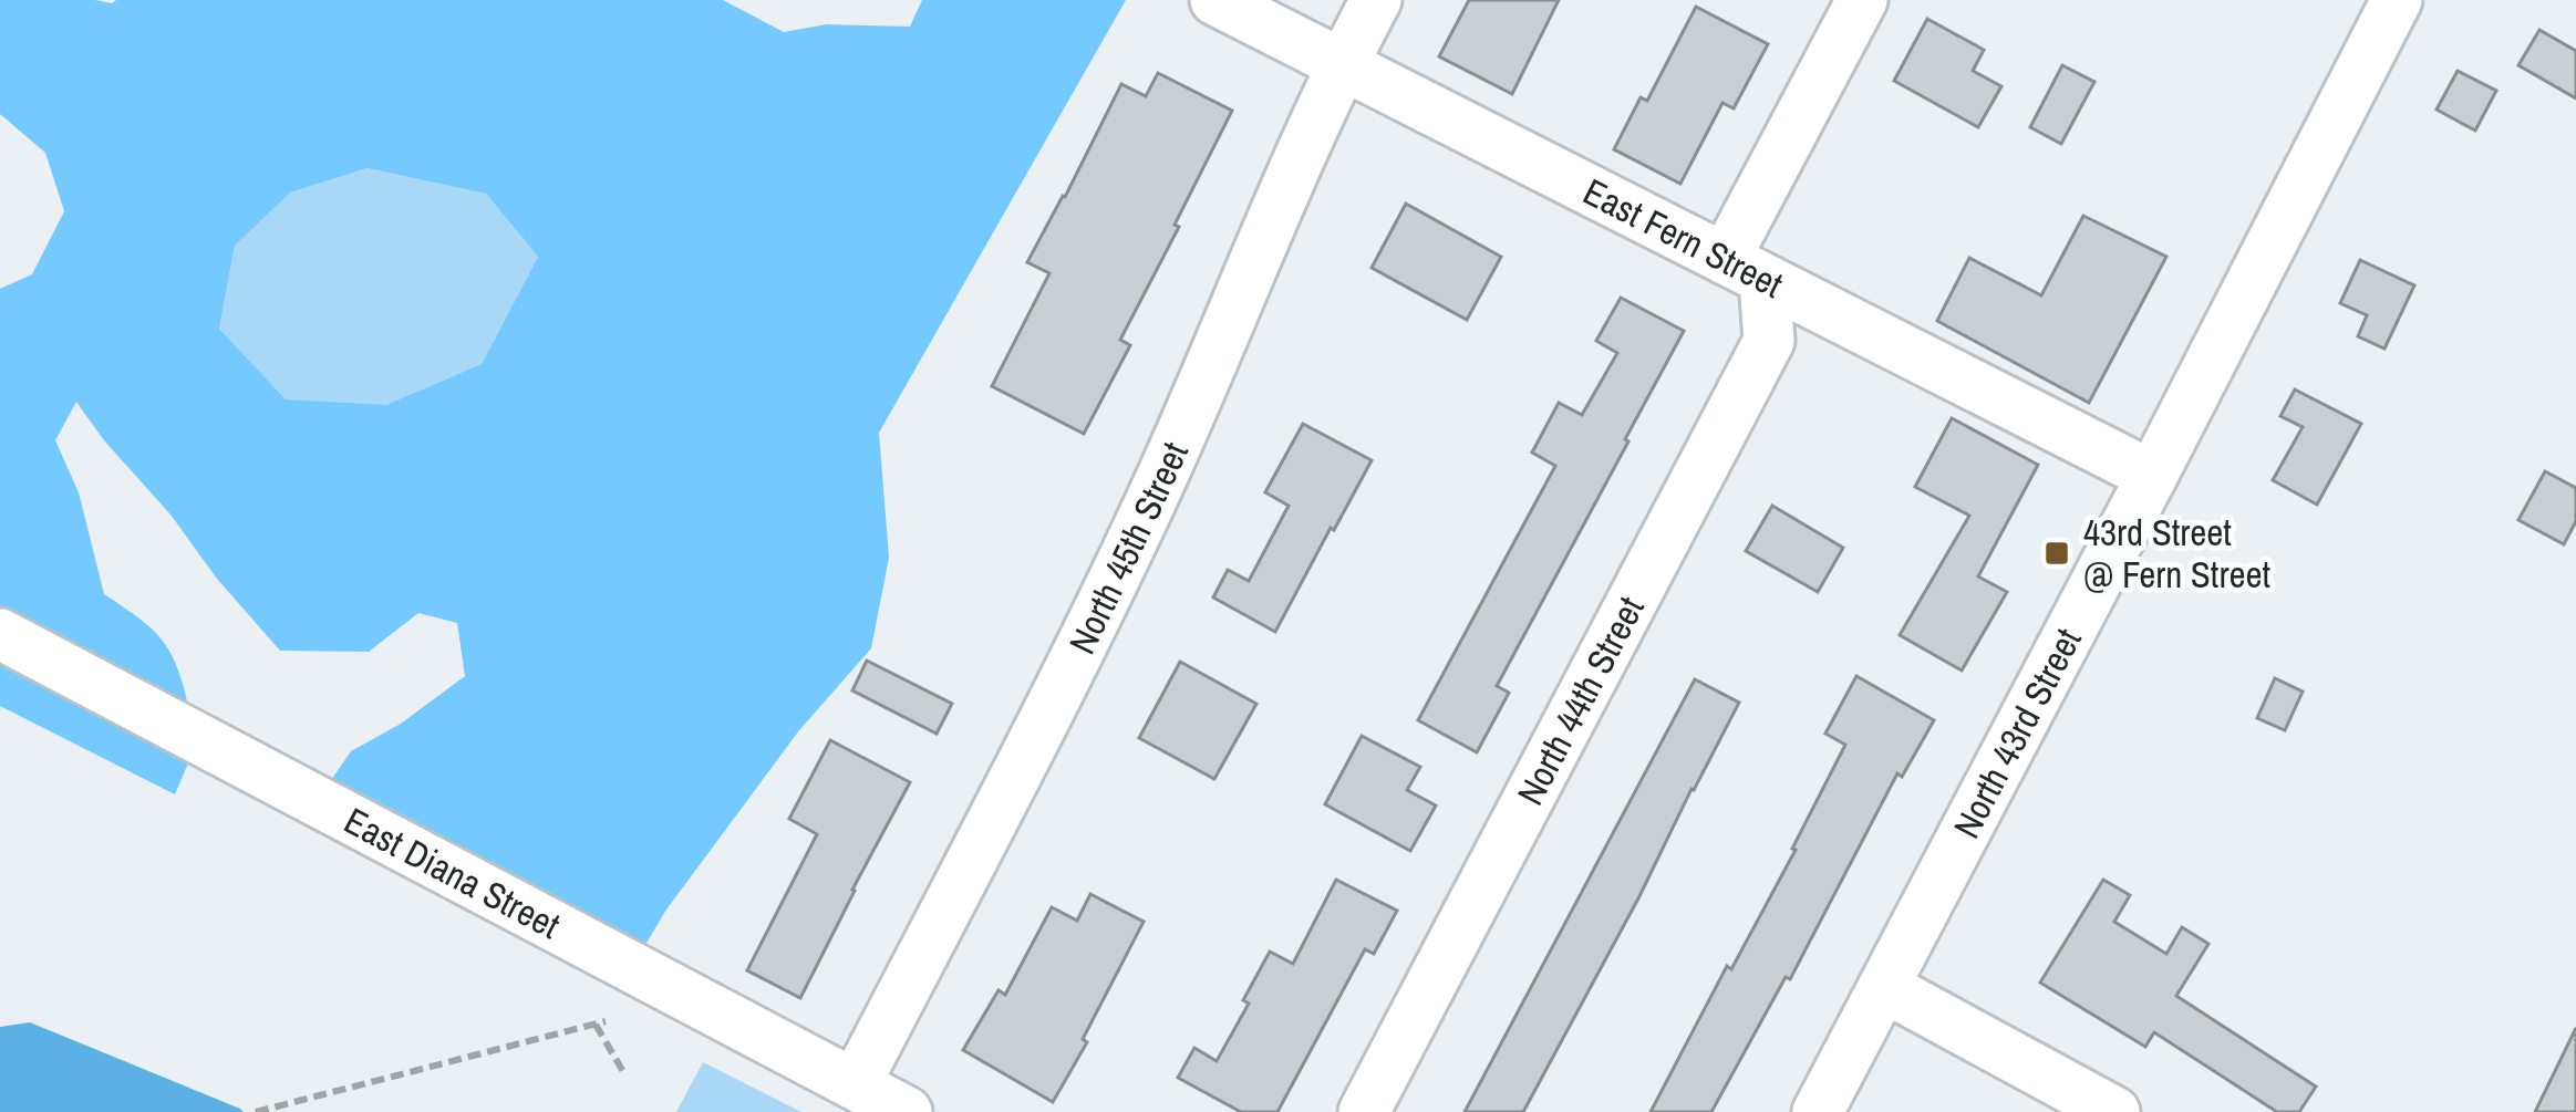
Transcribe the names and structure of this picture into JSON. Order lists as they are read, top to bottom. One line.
{"streets":{"street":["East Fern Street","North 45th Street","North 44th Street","North 43rd Street","East Diana Street"]},"crossings":[["East Fern Street","North 45th Street"],["East Fern Street","North 44th Street"],["East Fern Street","North 43rd Street"],["North 45th Street","East Diana Street"]],"places":{"transit":["43rd Street @ Fern Street"]}}
